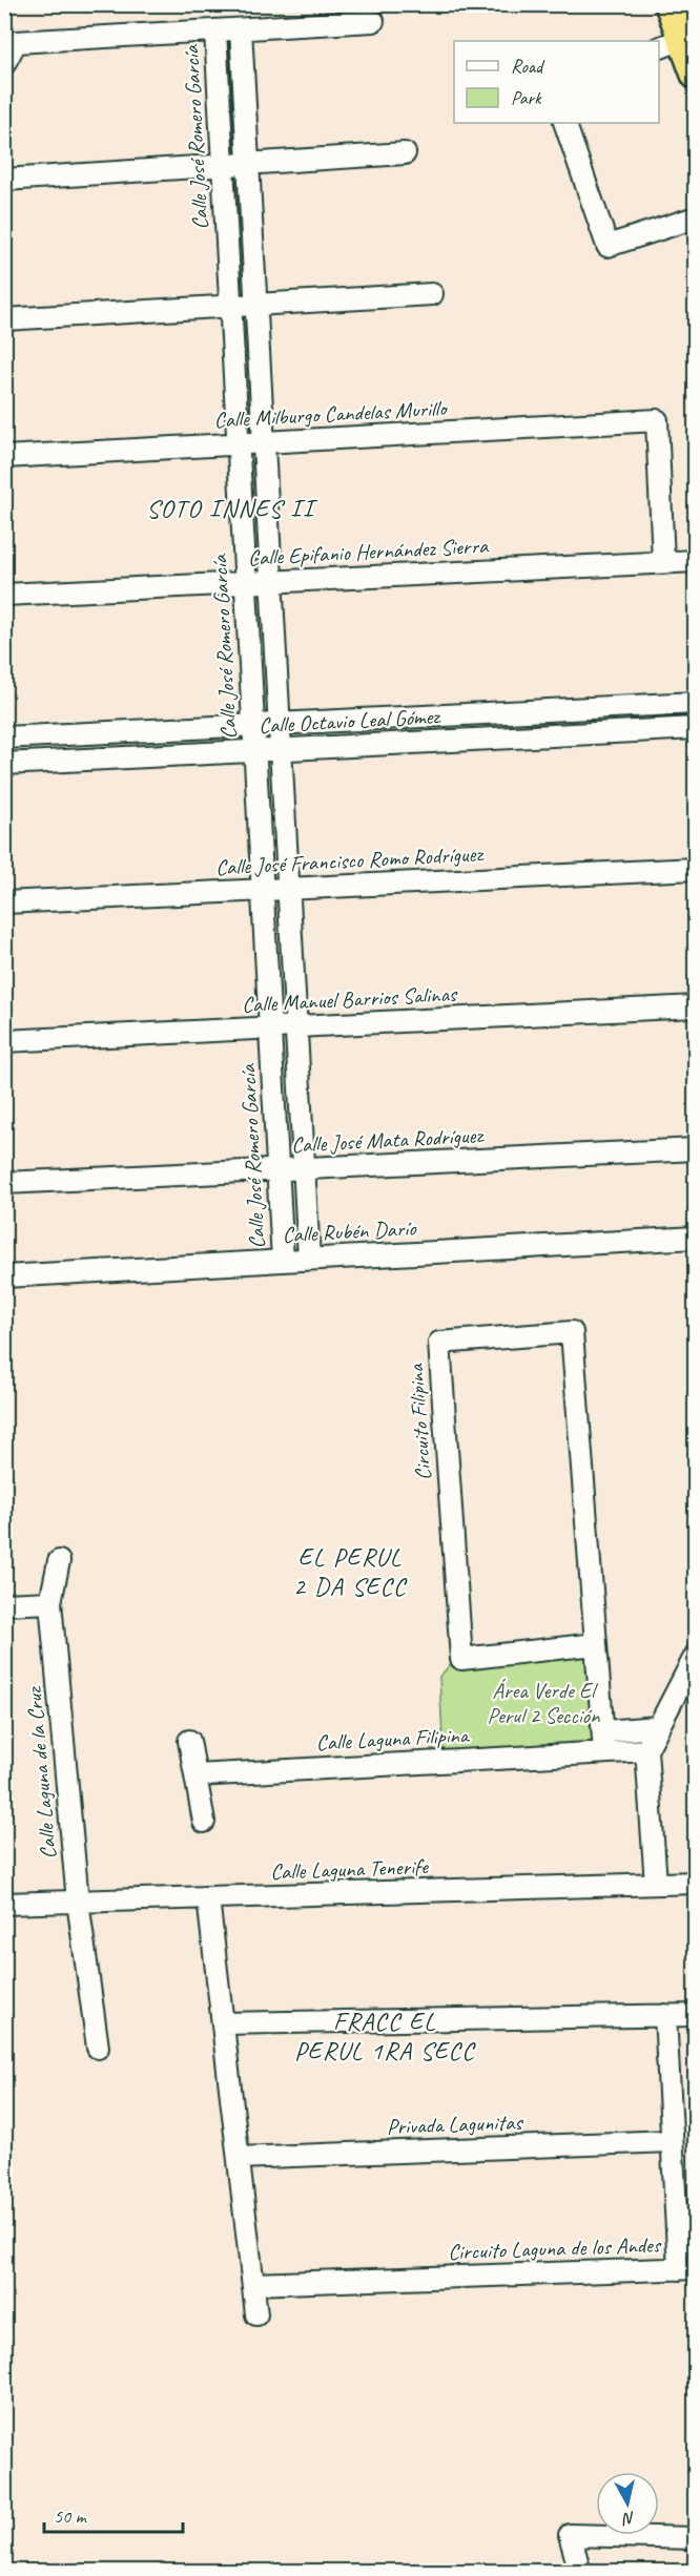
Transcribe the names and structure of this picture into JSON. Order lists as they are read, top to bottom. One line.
{"streets":{"street":["Calle José Romero García","Calle Milburgo Candelas Murillo","Calle Epifanio Hernández Sierra","Calle Octavio Leal Gómez","Calle José Francisco Romo Rodríguez","Calle Manuel Barrios Salinas","Calle José Mata Rodríguez","Calle Rubén Darío","Circuito Filipina","Calle Laguna Filipina","Calle Laguna de la Cruz","Calle Laguna Tenerife","Privada Lagunitas","Circuito Laguna de los Andes"]},"crossings":[["Calle José Romero García","Calle Milburgo Candelas Murillo"],["Calle José Romero García","Calle Epifanio Hernández Sierra"],["Calle José Romero García","Calle Octavio Leal Gómez"],["Calle José Romero García","Calle José Francisco Romo Rodríguez"],["Calle José Romero García","Calle Manuel Barrios Salinas"],["Calle José Romero García","Calle José Mata Rodríguez"],["Calle José Romero García","Calle Rubén Darío"],["Calle Milburgo Candelas Murillo","Calle Epifanio Hernández Sierra"],["Circuito Filipina","Calle Laguna Filipina"],["Calle Laguna de la Cruz","Calle Laguna Tenerife"],["Privada Lagunitas","Circuito Laguna de los Andes"]],"districts":["SOTO INNES II","EL PERUL 2 DA SECC","FRACC EL PERUL 1RA SECC"],"parks":["Área Verde El Perul 2 Sección"],"legend":["Road","Park"],"scale_bar":"50 m","north":"bottom"}
